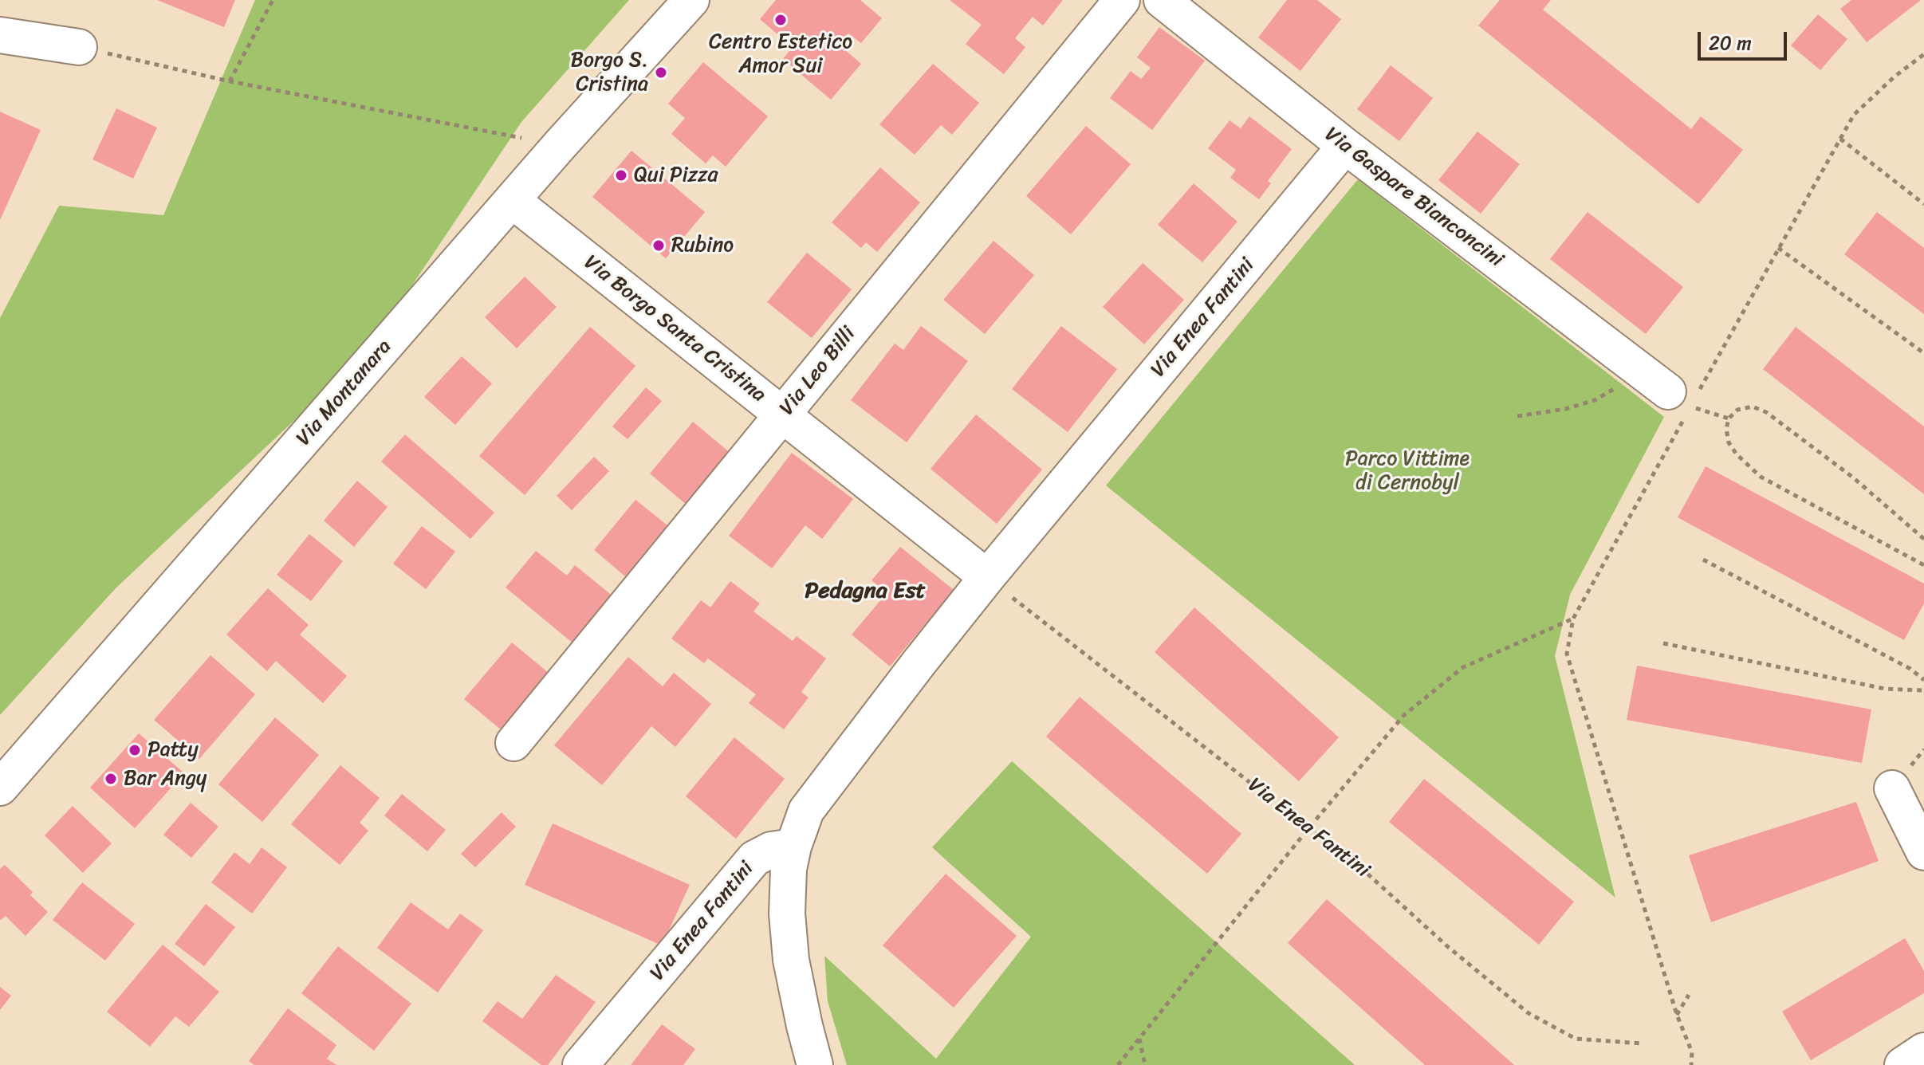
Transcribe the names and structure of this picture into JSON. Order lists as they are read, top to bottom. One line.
{"streets":{"street":["Via Gaspare Bianconcini","Via Enea Fantini","Via Borgo Santa Cristina","Via Leo Billi","Via Montanara"]},"crossings":[["Via Gaspare Bianconcini","Via Enea Fantini"],["Via Enea Fantini","Via Borgo Santa Cristina"],["Via Borgo Santa Cristina","Via Leo Billi"],["Via Borgo Santa Cristina","Via Montanara"]],"districts":["Pedagna Est"],"parks":["Parco Vittime di Cernobyl"],"places":["Centro Estetico Amor Sui","Borgo S. Cristina","Qui Pizza","Rubino","Patty","Bar Angy"],"scale_bar":"20 m"}
